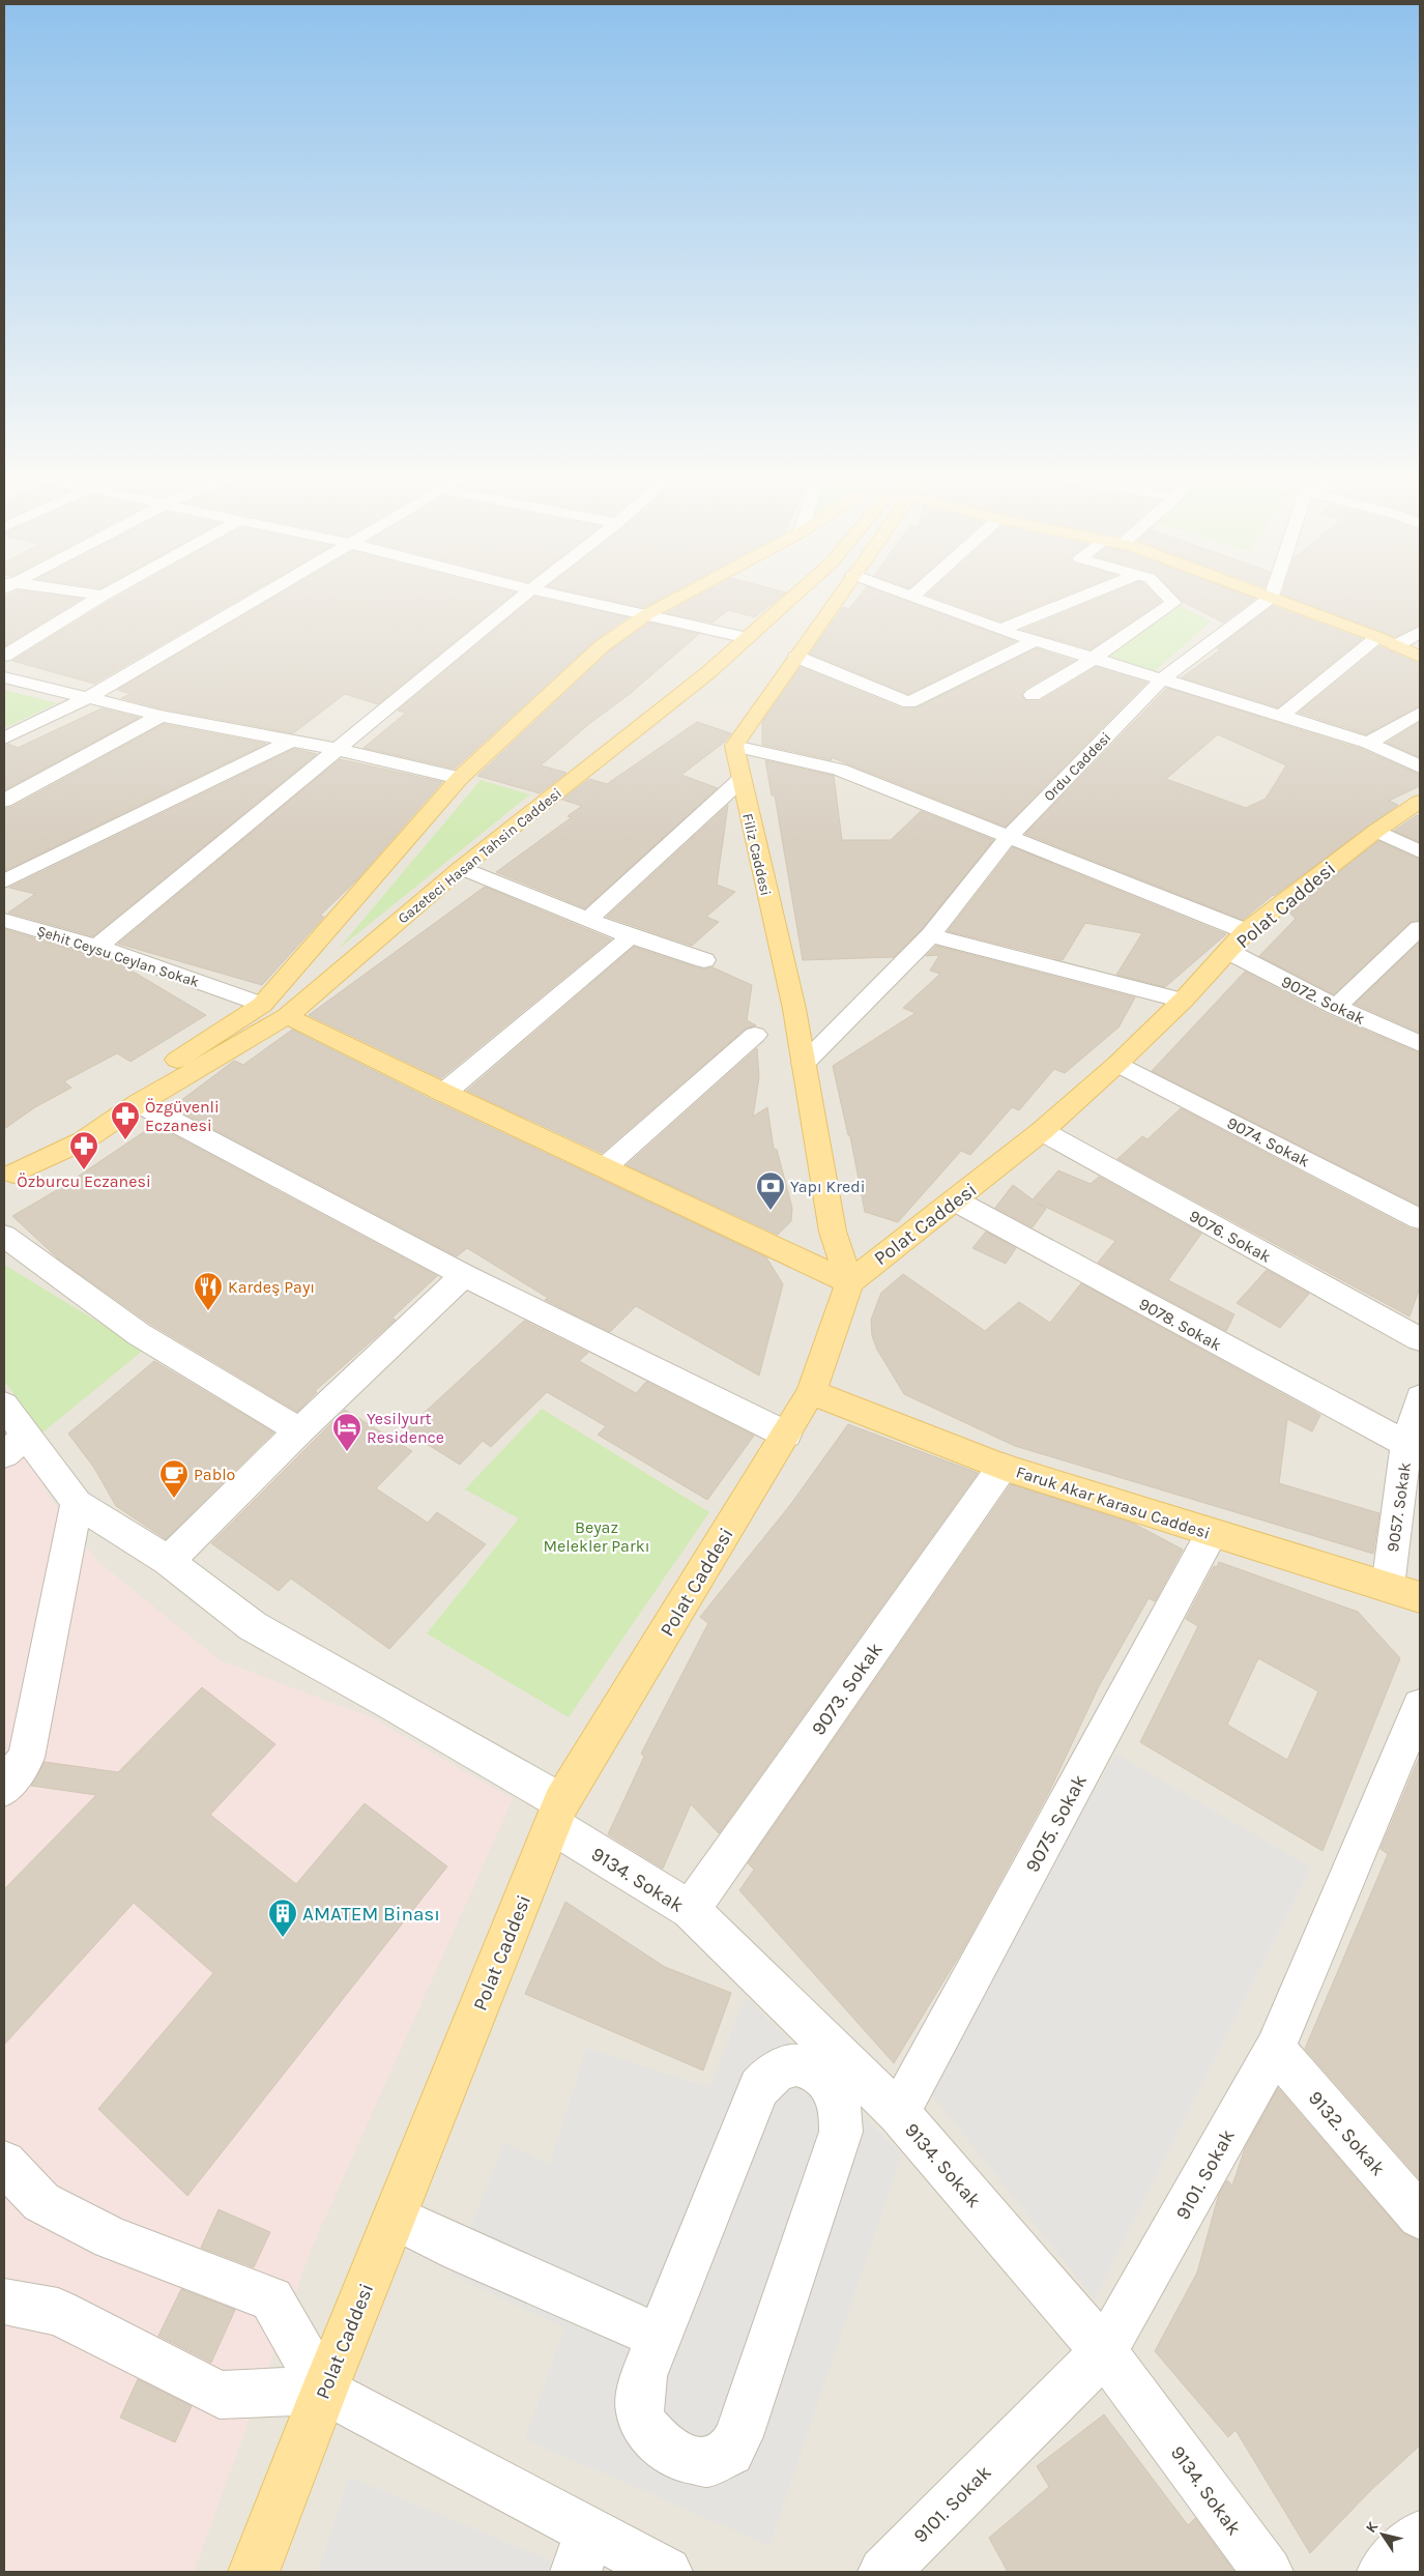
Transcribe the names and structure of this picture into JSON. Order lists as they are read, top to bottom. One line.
{"streets":{"main road":["Filiz Caddesi","Gazeteci Hasan Tahsin Caddesi","Polat Caddesi","Faruk Akar Karasu Caddesi"],"street":["Ordu Caddesi","Şehit Ceysu Ceylan Sokak","9072. Sokak","9074. Sokak","9076. Sokak","9078. Sokak","9057. Sokak","9073. Sokak","9075. Sokak","9134. Sokak","9132. Sokak","9101. Sokak"]},"crossings":[["Ordu Caddesi","Filiz Caddesi"],["Ordu Caddesi","9072. Sokak"],["Filiz Caddesi","Polat Caddesi"],["Filiz Caddesi","9072. Sokak"],["Gazeteci Hasan Tahsin Caddesi","Şehit Ceysu Ceylan Sokak"],["Polat Caddesi","9072. Sokak"],["Polat Caddesi","9074. Sokak"],["Polat Caddesi","9076. Sokak"],["Polat Caddesi","9078. Sokak"],["Polat Caddesi","Faruk Akar Karasu Caddesi"],["Polat Caddesi","9134. Sokak"],["9078. Sokak","9057. Sokak"],["Faruk Akar Karasu Caddesi","9057. Sokak"],["Faruk Akar Karasu Caddesi","9073. Sokak"],["Faruk Akar Karasu Caddesi","9075. Sokak"],["9073. Sokak","9134. Sokak"],["9075. Sokak","9134. Sokak"],["9134. Sokak","9101. Sokak"],["9132. Sokak","9101. Sokak"]],"parks":["Beyaz Melekler Parkı"],"places":{"pharmacy":["Özgüvenli Eczanesi","Özburcu Eczanesi"],"bank":["Yapı Kredi"],"restaurant":["Kardeş Payı"],"hotel":["Yesilyurt Residence"],"cafe":["Pablo"],"building":["AMATEM Binası"]},"north":"top left"}
